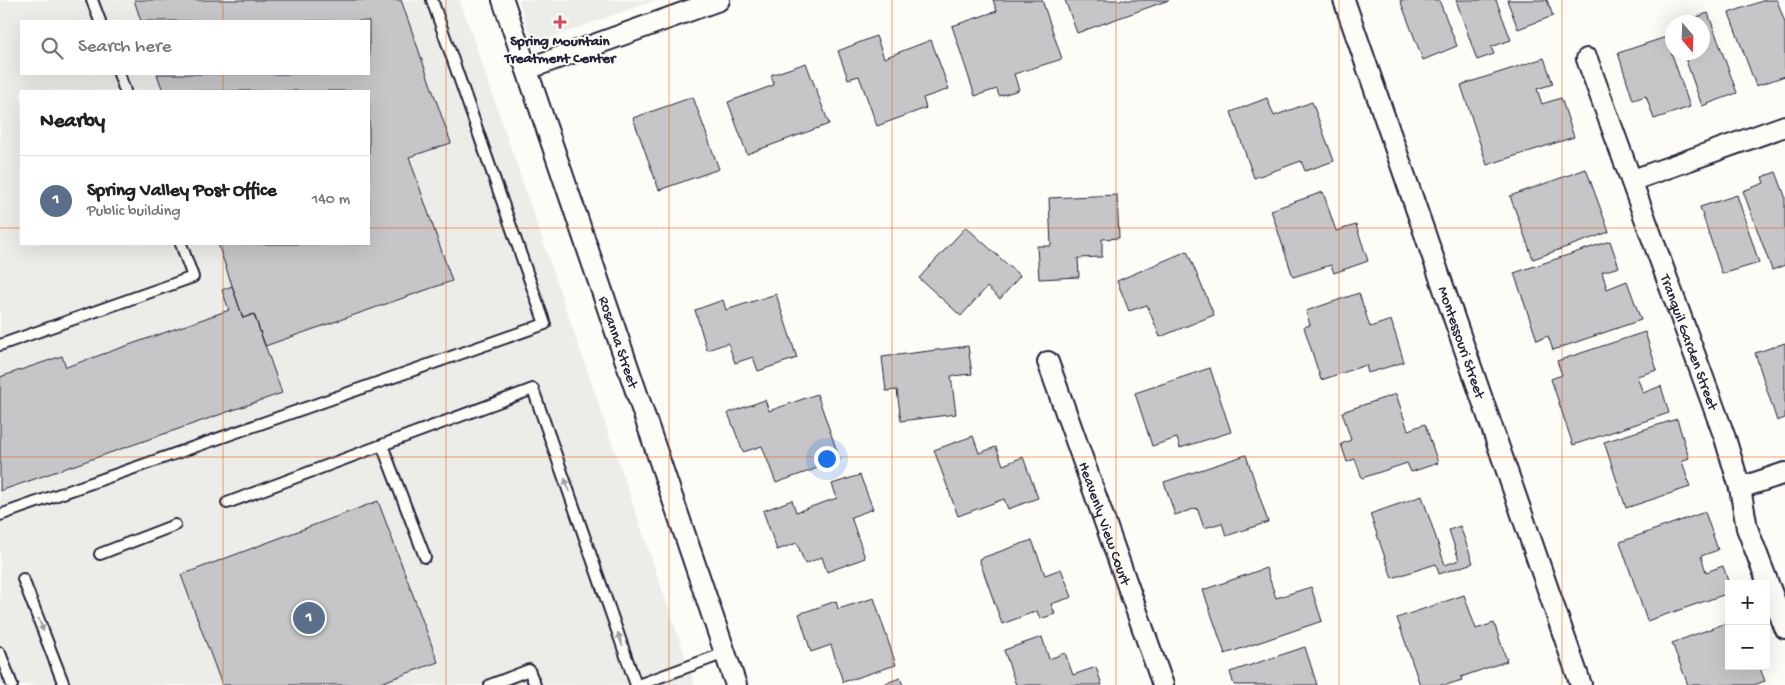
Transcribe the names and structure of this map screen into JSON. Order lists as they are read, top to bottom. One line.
{"streets":{"street":["Montessouri Street","Tranquil Garden Street","Rosanna Street","Heavenly View Court"]},"places":{"health":["Spring Mountain Treatment Center"]},"north":"bottom","page":{"search":"Search here","heading":"Nearby","list":[{"mark":"1","name":"Spring Valley Post Office","note":"Public building","value":"140 m"}],"map_buttons":["+","−"],"pins":"1"}}
